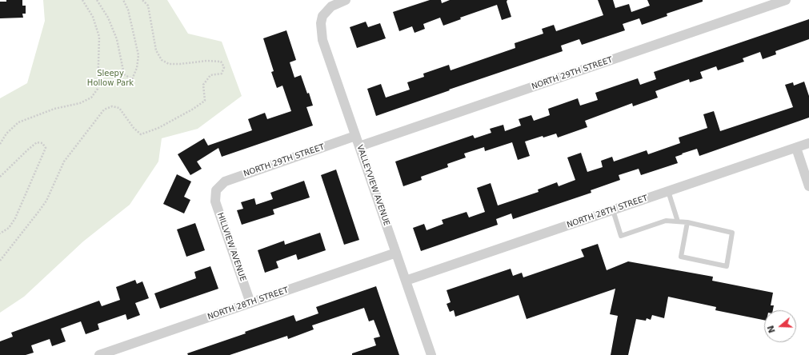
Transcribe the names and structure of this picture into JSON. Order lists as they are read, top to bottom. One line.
{"streets":{"street":["NORTH 29TH STREET","VALLEYVIEW AVENUE","NORTH 28TH STREET","HILLVIEW AVENUE"]},"crossings":[["NORTH 29TH STREET","VALLEYVIEW AVENUE"],["NORTH 29TH STREET","HILLVIEW AVENUE"],["VALLEYVIEW AVENUE","NORTH 28TH STREET"],["NORTH 28TH STREET","HILLVIEW AVENUE"]],"parks":["Sleepy Hollow Park"],"north":"left"}
